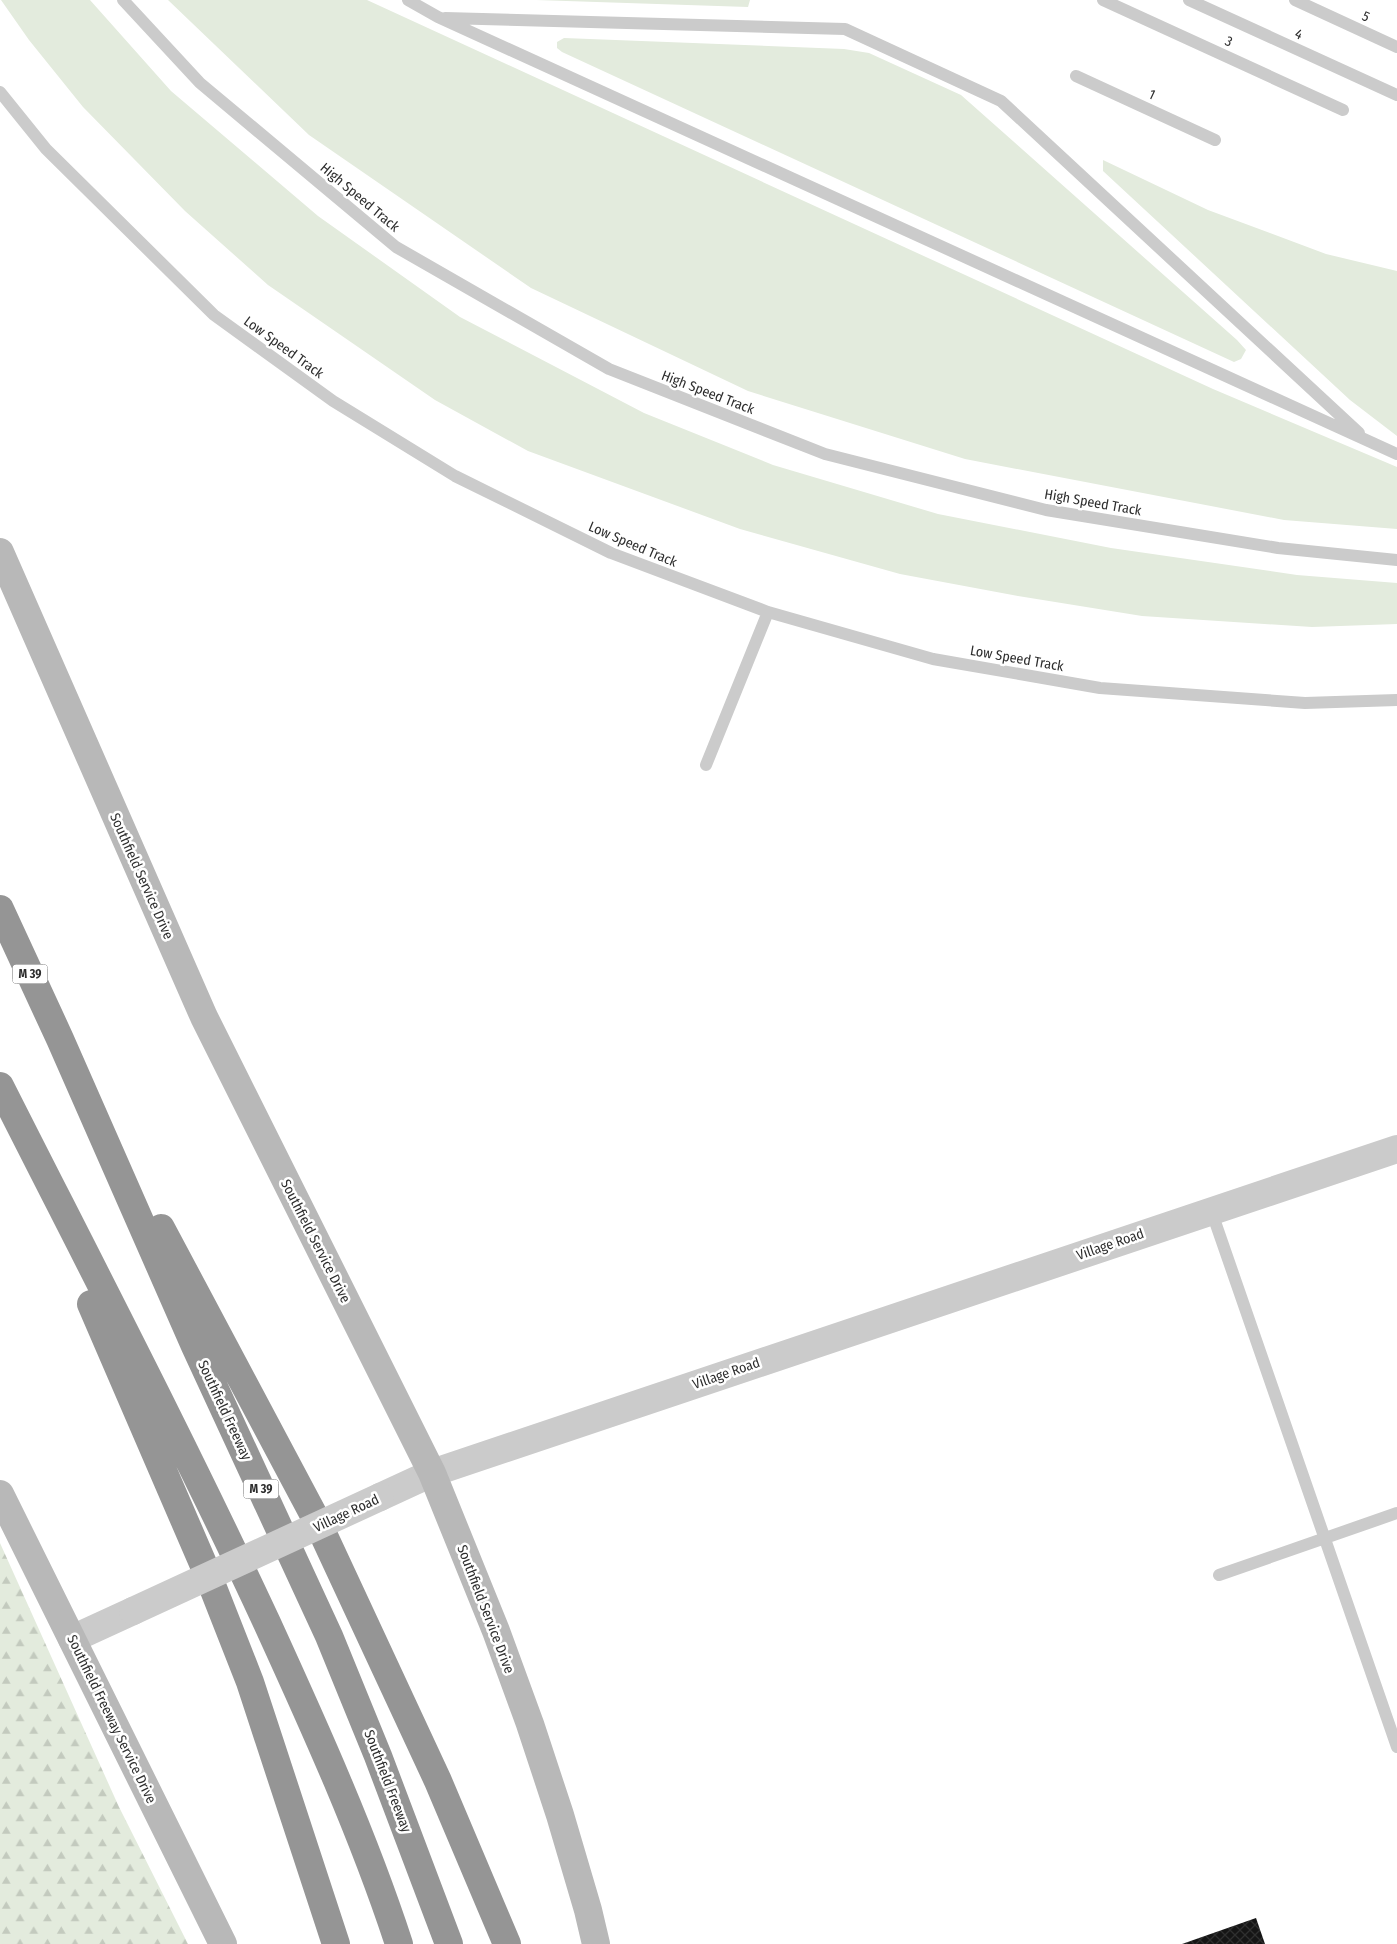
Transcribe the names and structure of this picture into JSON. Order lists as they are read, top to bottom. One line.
{"streets":{"highway":["M 39","Southfield Freeway"],"main road":["Southfield Service Drive","Southfield Freeway Service Drive"],"street":["Village Road"],"lane":["5","4","3","1","High Speed Track","Low Speed Track"]},"crossings":[["Southfield Service Drive","Village Road"],["Village Road","Southfield Freeway Service Drive"]]}
